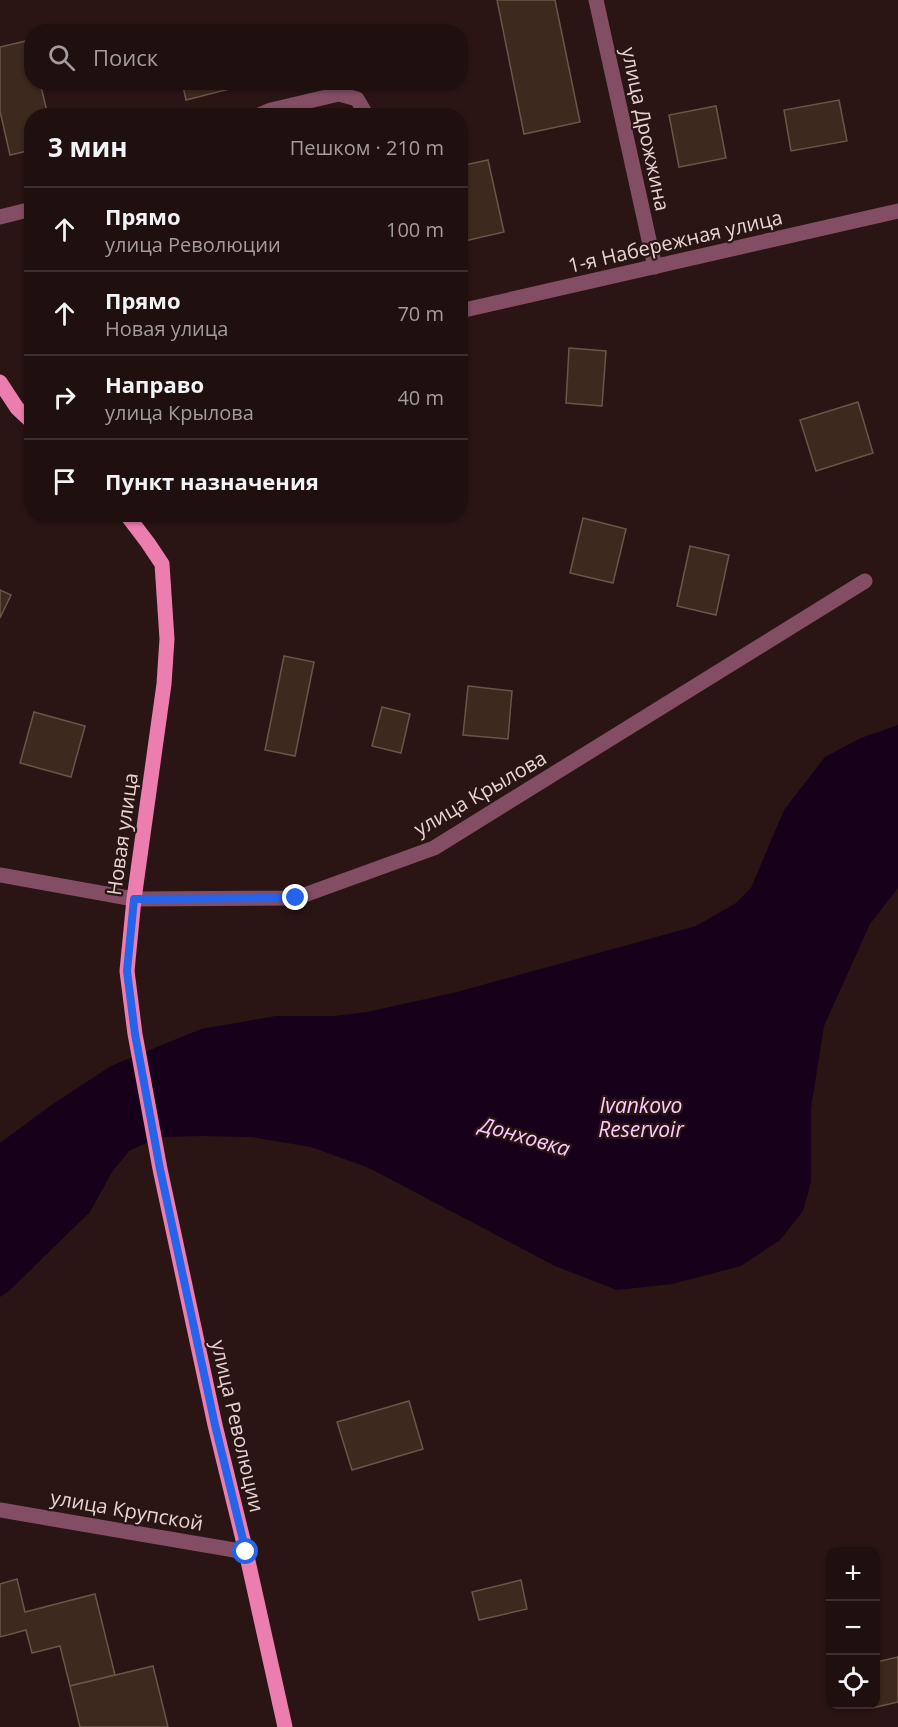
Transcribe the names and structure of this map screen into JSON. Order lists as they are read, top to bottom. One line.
{"streets":{"main road":["Новая улица","улица Революции"],"street":["улица Дрожжина","1-я Набережная улица","улица Крылова","улица Крупской"]},"crossings":[["улица Дрожжина","1-я Набережная улица"],["улица Крылова","Новая улица"],["Новая улица","улица Революции"],["улица Революции","улица Крупской"]],"water":["Ivankovo Reservoir","Донховка"],"page":{"search":"Поиск","heading":["3 мин","Пешком · 210 m"],"list":[["Прямо","улица Революции","100 m"],["Прямо","Новая улица","70 m"],["Направо","улица Крылова","40 m"],"Пункт назначения"],"map_buttons":["+","−"]}}
